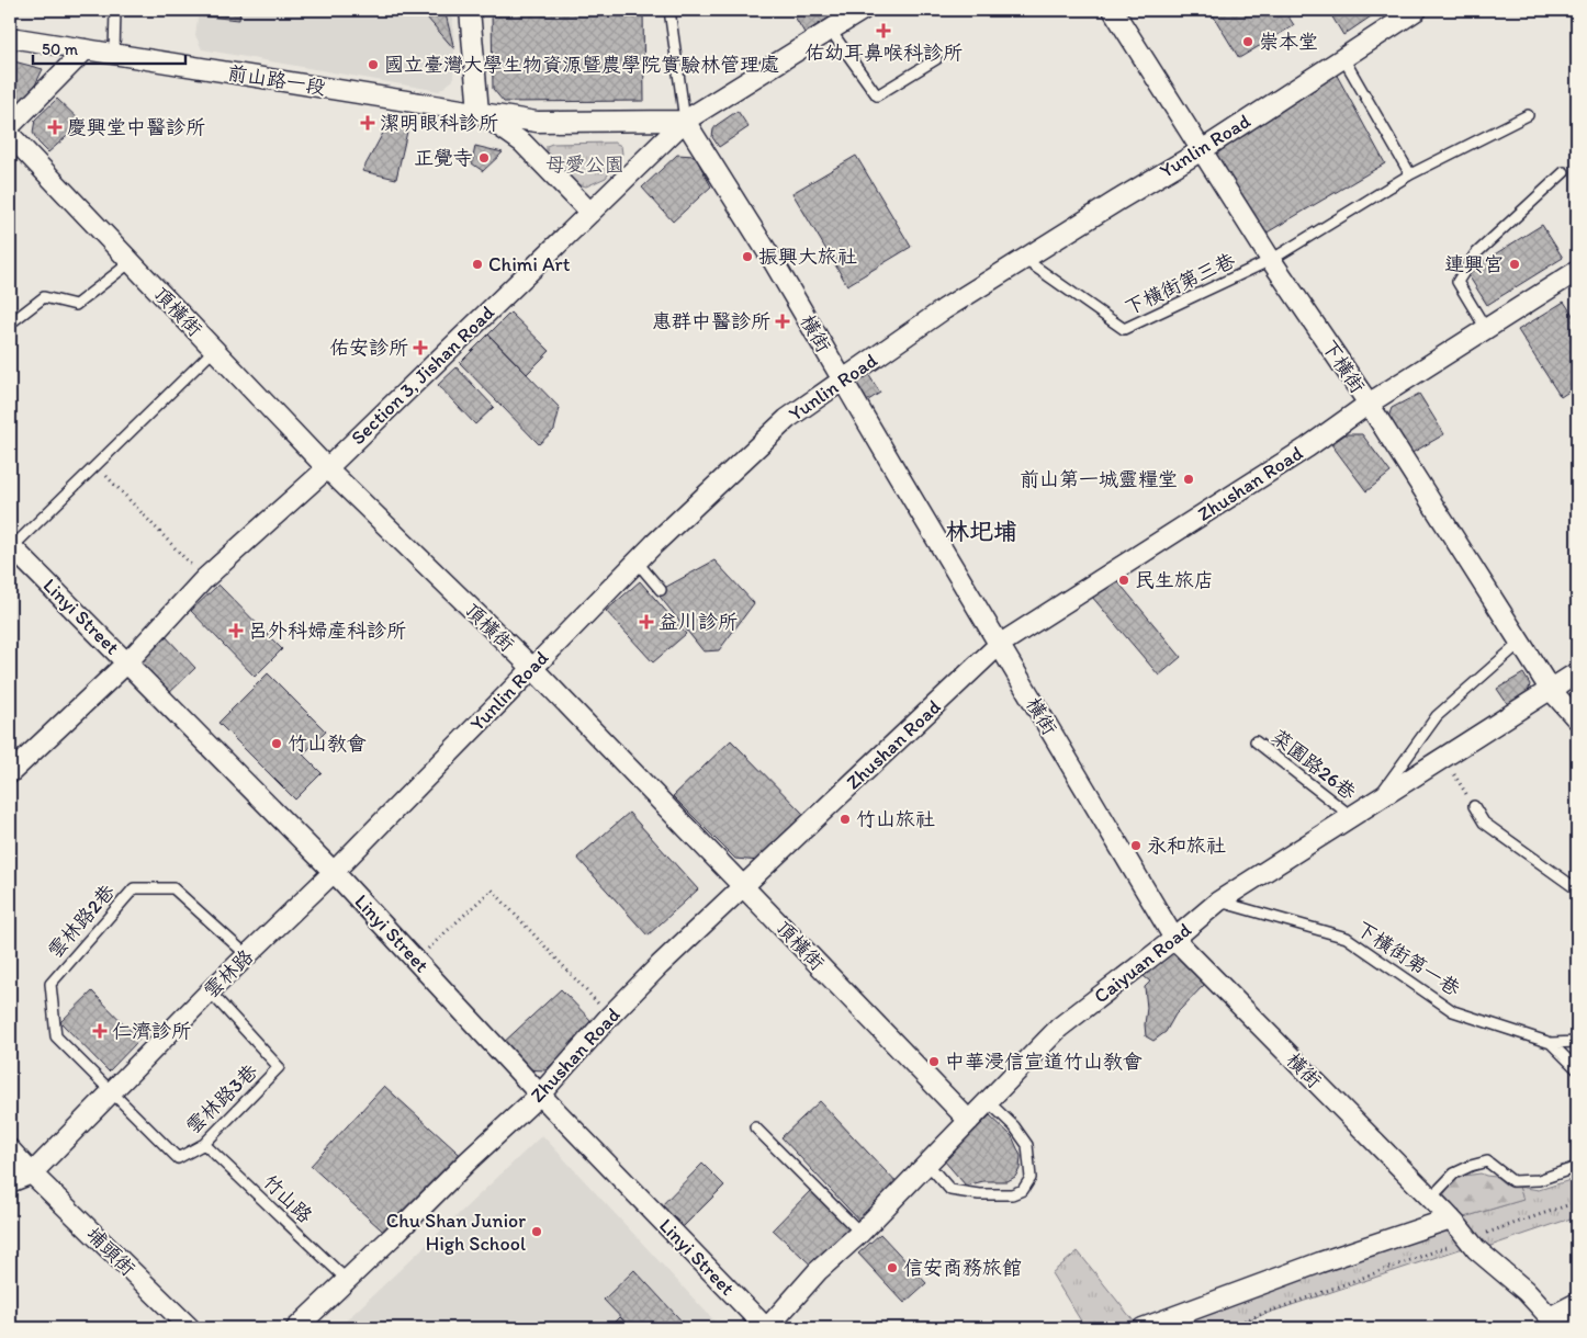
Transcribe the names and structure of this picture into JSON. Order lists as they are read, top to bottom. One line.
{"streets":{"street":["前山路一段","Yunlin Road","頂橫街","橫街","下橫街","Section 3, Jishan Road","Zhushan Road","Linyi Street","Caiyuan Road","雲林路","埔頭街"],"lane":["下橫街第三巷","菜園路26巷","雲林路2巷","下橫街第一巷","雲林路3巷","竹山路"]},"crossings":[["前山路一段","橫街"],["前山路一段","Section 3, Jishan Road"],["Yunlin Road","下橫街第三巷"],["Yunlin Road","頂橫街"],["Yunlin Road","橫街"],["Yunlin Road","下橫街"],["Yunlin Road","Linyi Street"],["Yunlin Road","雲林路"],["下橫街第三巷","下橫街"],["頂橫街","Section 3, Jishan Road"],["頂橫街","Zhushan Road"],["頂橫街","Caiyuan Road"],["橫街","Section 3, Jishan Road"],["橫街","Zhushan Road"],["橫街","Caiyuan Road"],["下橫街","Zhushan Road"],["下橫街","Caiyuan Road"],["Section 3, Jishan Road","Linyi Street"],["Zhushan Road","Linyi Street"],["Zhushan Road","竹山路"],["Linyi Street","Caiyuan Road"],["Linyi Street","雲林路"],["菜園路26巷","Caiyuan Road"],["雲林路2巷","雲林路"],["雲林路2巷","雲林路3巷"],["下橫街第一巷","Caiyuan Road"],["雲林路","雲林路3巷"],["雲林路","埔頭街"],["雲林路3巷","竹山路"]],"districts":["林圯埔"],"parks":["母愛公園"],"places":{"health":["佑幼耳鼻喉科診所","潔明眼科診所","慶興堂中醫診所","惠群中醫診所","佑安診所","益川診所","呂外科婦產科診所","仁濟診所"],"other":["崇本堂","國立臺灣大學生物資源暨農學院實驗林管理處","正覺寺","振興大旅社","Chimi Art","連興宮","前山第一城靈糧堂","民生旅店","竹山教會","竹山旅社","永和旅社","中華浸信宣道竹山教會","Chu Shan Junior High School","信安商務旅館"]},"scale_bar":"50 m"}
